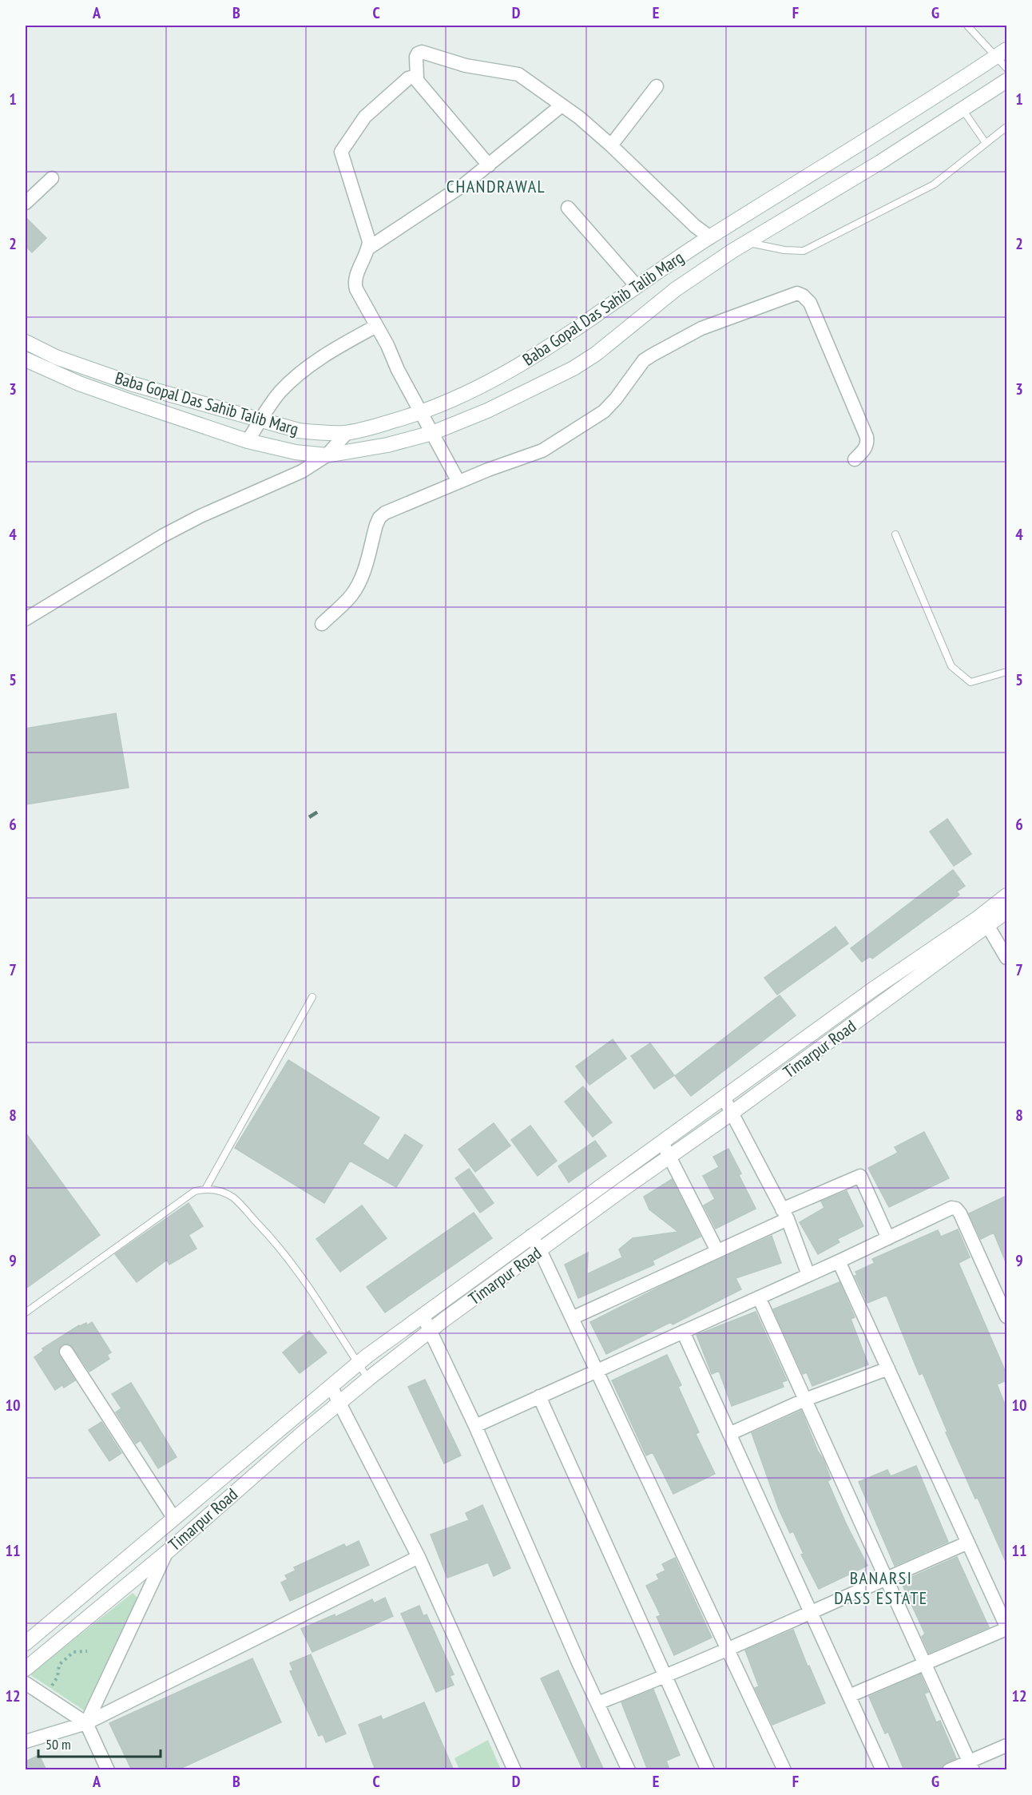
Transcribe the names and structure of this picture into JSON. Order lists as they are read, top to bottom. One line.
{"streets":{"street":["Baba Gopal Das Sahib Talib Marg","Timarpur Road"]},"districts":["CHANDRAWAL","BANARSI DASS ESTATE"],"scale_bar":"50 m","grid":{"columns":["A","B","C","D","E","F","G"],"rows":["1","2","3","4","5","6","7","8","9","10","11","12"]}}
